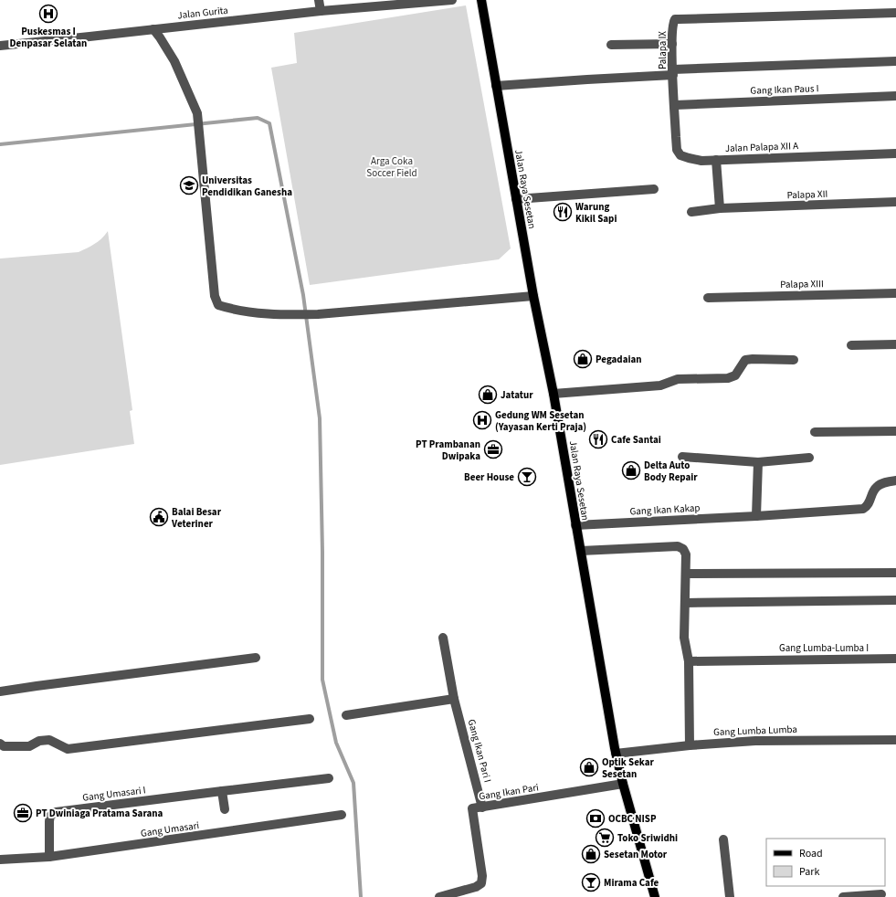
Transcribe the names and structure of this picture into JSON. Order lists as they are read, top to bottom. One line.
{"streets":{"main road":["Jalan Raya Sesetan"],"street":["Jalan Gurita","Palapa IX","Gang Ikan Paus I","Jalan Palapa XII A","Palapa XII","Palapa XIII","Gang Ikan Kakap","Gang Lumba-Lumba I","Gang Lumba Lumba","Gang Ikan Pari I","Gang Ikan Pari","Gang Umasari I","Gang Umasari"]},"crossings":[["Palapa IX","Gang Ikan Paus I"],["Palapa IX","Jalan Palapa XII A"],["Gang Ikan Paus I","Jalan Palapa XII A"],["Jalan Raya Sesetan","Gang Ikan Kakap"],["Jalan Raya Sesetan","Gang Lumba Lumba"],["Jalan Raya Sesetan","Gang Ikan Pari"],["Gang Ikan Pari I","Gang Ikan Pari"],["Gang Umasari I","Gang Umasari"]],"parks":["Arga Coka Soccer Field"],"places":{"hospital":["Puskesmas I Denpasar Selatan","Gedung WM Sesetan (Yayasan Kerti Praja)"],"school or university":["Universitas Pendidikan Ganesha"],"restaurant":["Warung Kikil Sapi","Cafe Santai"],"shop":["Pegadaian","Jatatur","Delta Auto Body Repair","Optik Sekar Sesetan","Sesetan Motor"],"office":["PT Prambanan Dwipaka","PT Dwiniaga Pratama Sarana"],"bar":["Beer House","Mirama Cafe"],"public building":["Balai Besar Veteriner"],"bank":["OCBC NISP"],"supermarket":["Toko Sriwidhi"]},"legend":["Road","Park"]}
